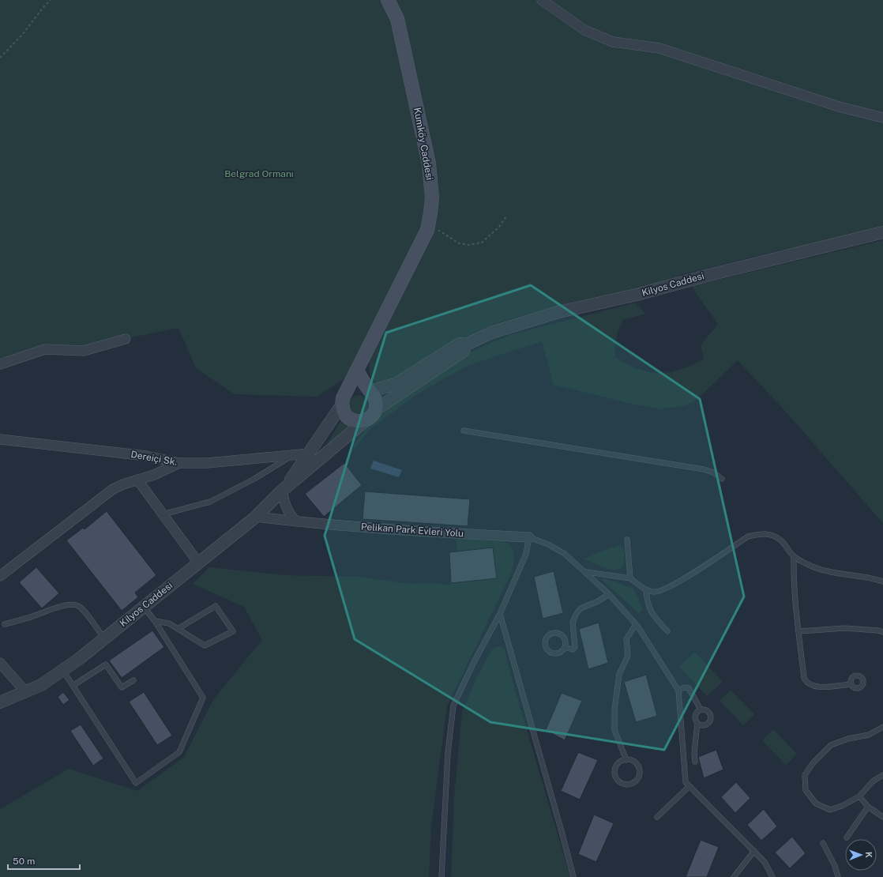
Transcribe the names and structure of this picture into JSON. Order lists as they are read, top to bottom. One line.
{"streets":{"main road":["Kumköy Caddesi"],"street":["Kilyos Caddesi","Dereiçi Sk.","Pelikan Park Evleri Yolu"]},"crossings":[["Kumköy Caddesi","Kilyos Caddesi"],["Kilyos Caddesi","Pelikan Park Evleri Yolu"]],"parks":["Belgrad Ormanı"],"scale_bar":"50 m","north":"right"}
